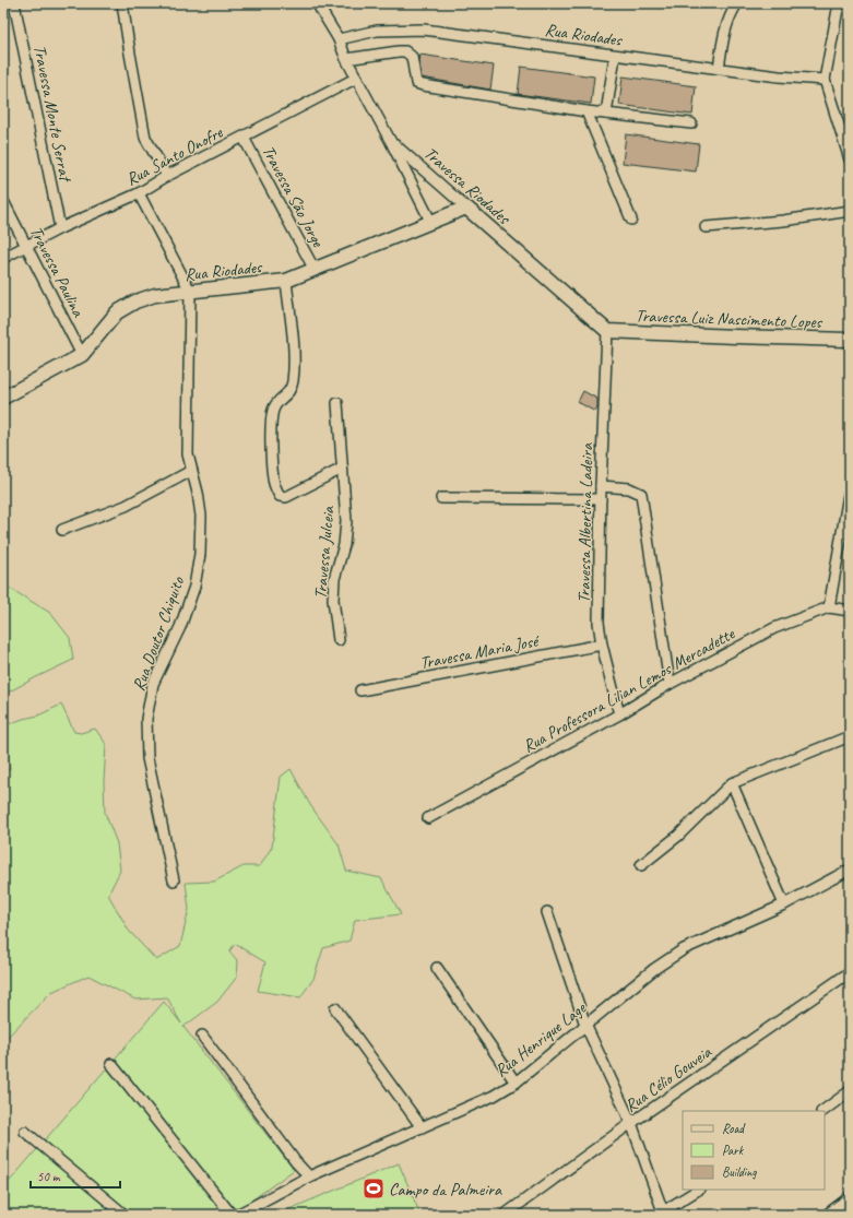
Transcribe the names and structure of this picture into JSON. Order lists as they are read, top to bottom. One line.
{"streets":{"street":["Rua Riodades","Travessa Monte Serrat","Rua Santo Onofre","Travessa Riodades","Travessa São Jorge","Travessa Paulina","Travessa Luiz Nascimento Lopes","Travessa Albertina Ladeira","Travessa Julceia","Rua Doutor Chiquito","Travessa Maria José","Rua Professora Lilian Lemos Mercadette","Rua Henrique Lage","Rua Célio Gouveia"]},"crossings":[["Rua Riodades","Travessa Riodades"],["Rua Riodades","Travessa São Jorge"],["Rua Riodades","Travessa Paulina"],["Rua Riodades","Travessa Julceia"],["Rua Riodades","Rua Doutor Chiquito"],["Travessa Monte Serrat","Rua Santo Onofre"],["Rua Santo Onofre","Travessa Riodades"],["Rua Santo Onofre","Travessa São Jorge"],["Rua Santo Onofre","Travessa Paulina"],["Travessa Riodades","Travessa Luiz Nascimento Lopes"],["Travessa Riodades","Travessa Albertina Ladeira"],["Travessa Luiz Nascimento Lopes","Travessa Albertina Ladeira"],["Travessa Albertina Ladeira","Travessa Maria José"],["Travessa Albertina Ladeira","Rua Professora Lilian Lemos Mercadette"]],"places":{"sports":["Campo da Palmeira"]},"legend":["Road","Park","Building"],"scale_bar":"50 m"}
